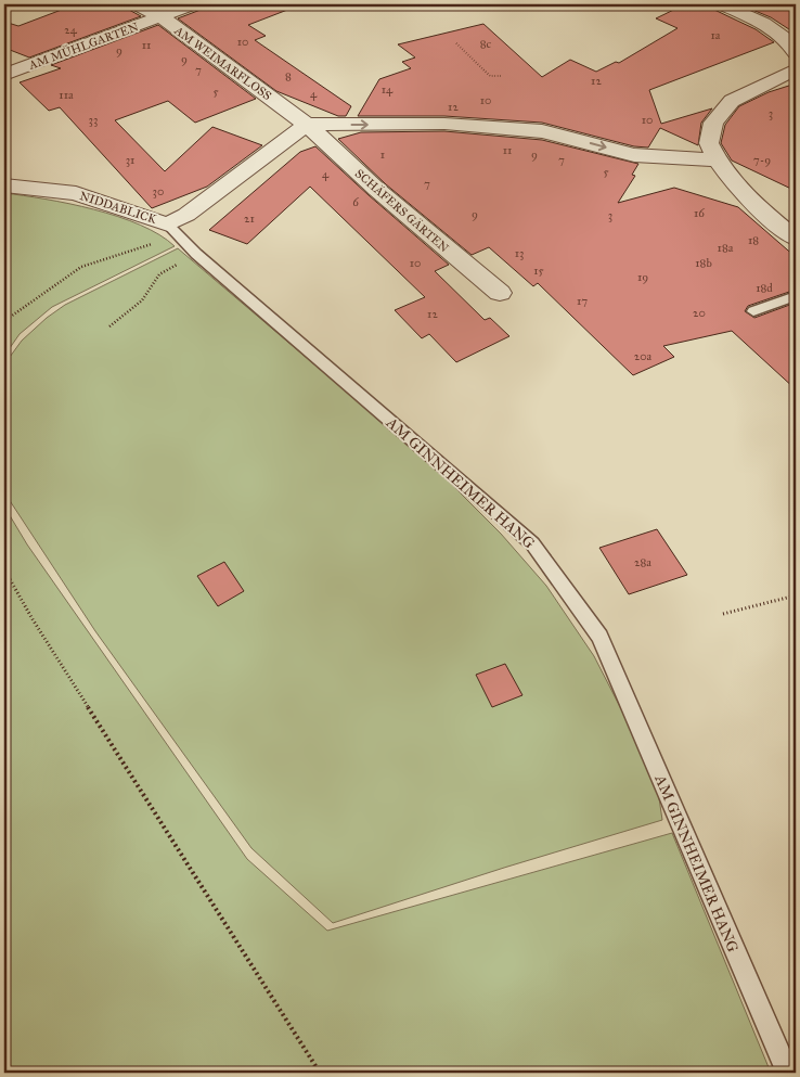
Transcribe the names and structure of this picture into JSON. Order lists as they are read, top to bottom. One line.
{"streets":{"street":["AM MÜHLGARTEN","AM WEIMARFLOSS","NIDDABLICK","SCHÄFERS GÄRTEN"],"lane":["AM GINNHEIMER HANG"]},"crossings":[["AM MÜHLGARTEN","AM WEIMARFLOSS"],["AM WEIMARFLOSS","SCHÄFERS GÄRTEN"],["NIDDABLICK","AM GINNHEIMER HANG"]],"house_numbers":["24","1a","10","8c","11","9","9","7","8","12","14","5","4","11a","10","12","3","33","10","11","1","9","31","7","7-9","5","4","7","30","6","16","9","3","21","18","18a","13","10","18b","15","19","18d","17","20","12","20a","28a"]}
